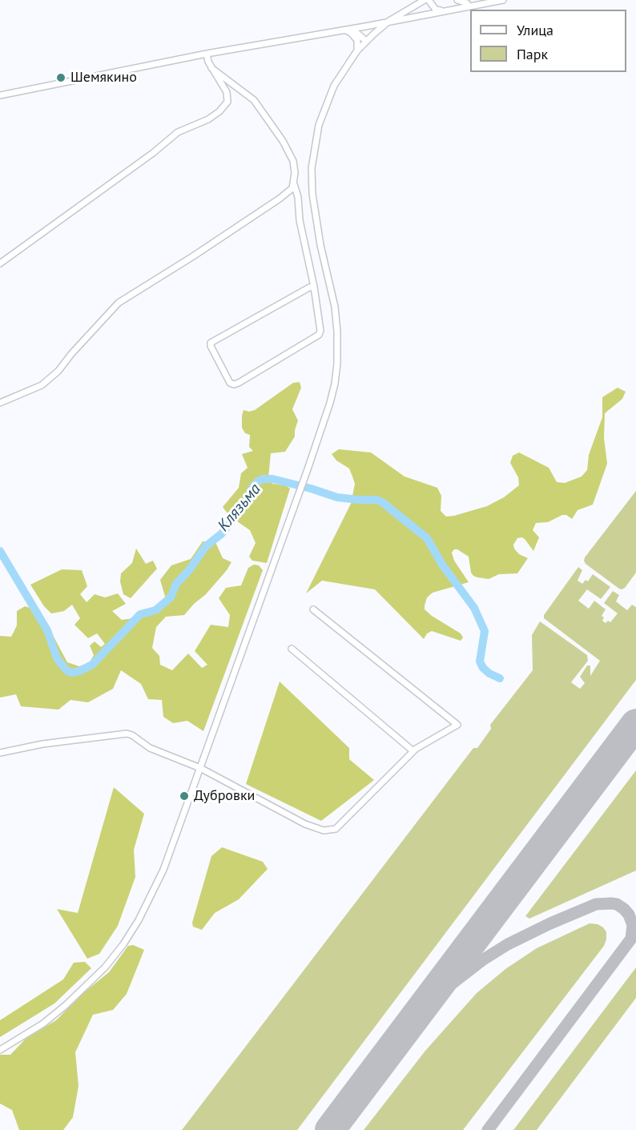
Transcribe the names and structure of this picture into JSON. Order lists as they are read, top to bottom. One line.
{"water":["Клязьма"],"places":["Шемякино","Дубровки"],"legend":["Улица","Парк"]}
